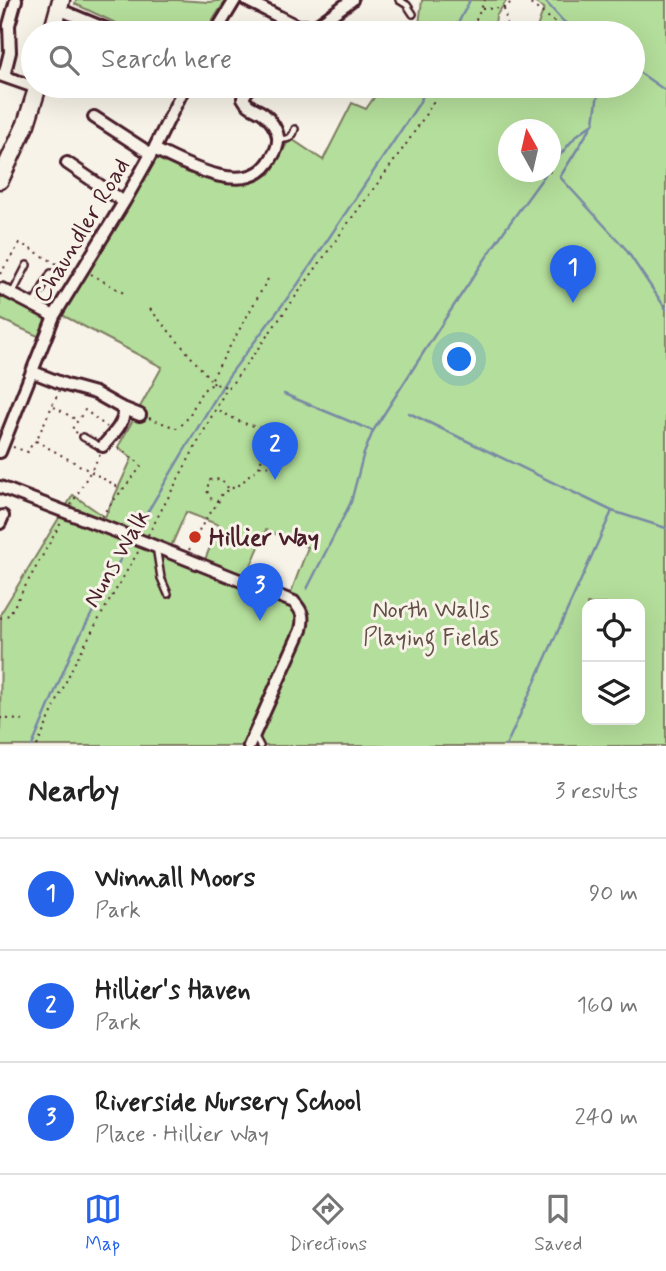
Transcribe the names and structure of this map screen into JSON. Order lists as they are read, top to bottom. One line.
{"streets":{"street":["Chaundler Road"],"path":["Nuns Walk"]},"parks":["North Walls Playing Fields"],"places":["Hillier Way"],"north":"top","page":{"search":"Search here","pins":["1","2","3"],"heading":["Nearby","3 results"],"list":[{"mark":"1","name":"Winnall Moors","note":"Park","value":"90 m"},{"mark":"2","name":"Hillier's Haven","note":"Park","value":"160 m"},{"mark":"3","name":"Riverside Nursery School","note":"Place · Hillier Way","value":"240 m"}],"nav":["Map","Directions","Saved"]}}
